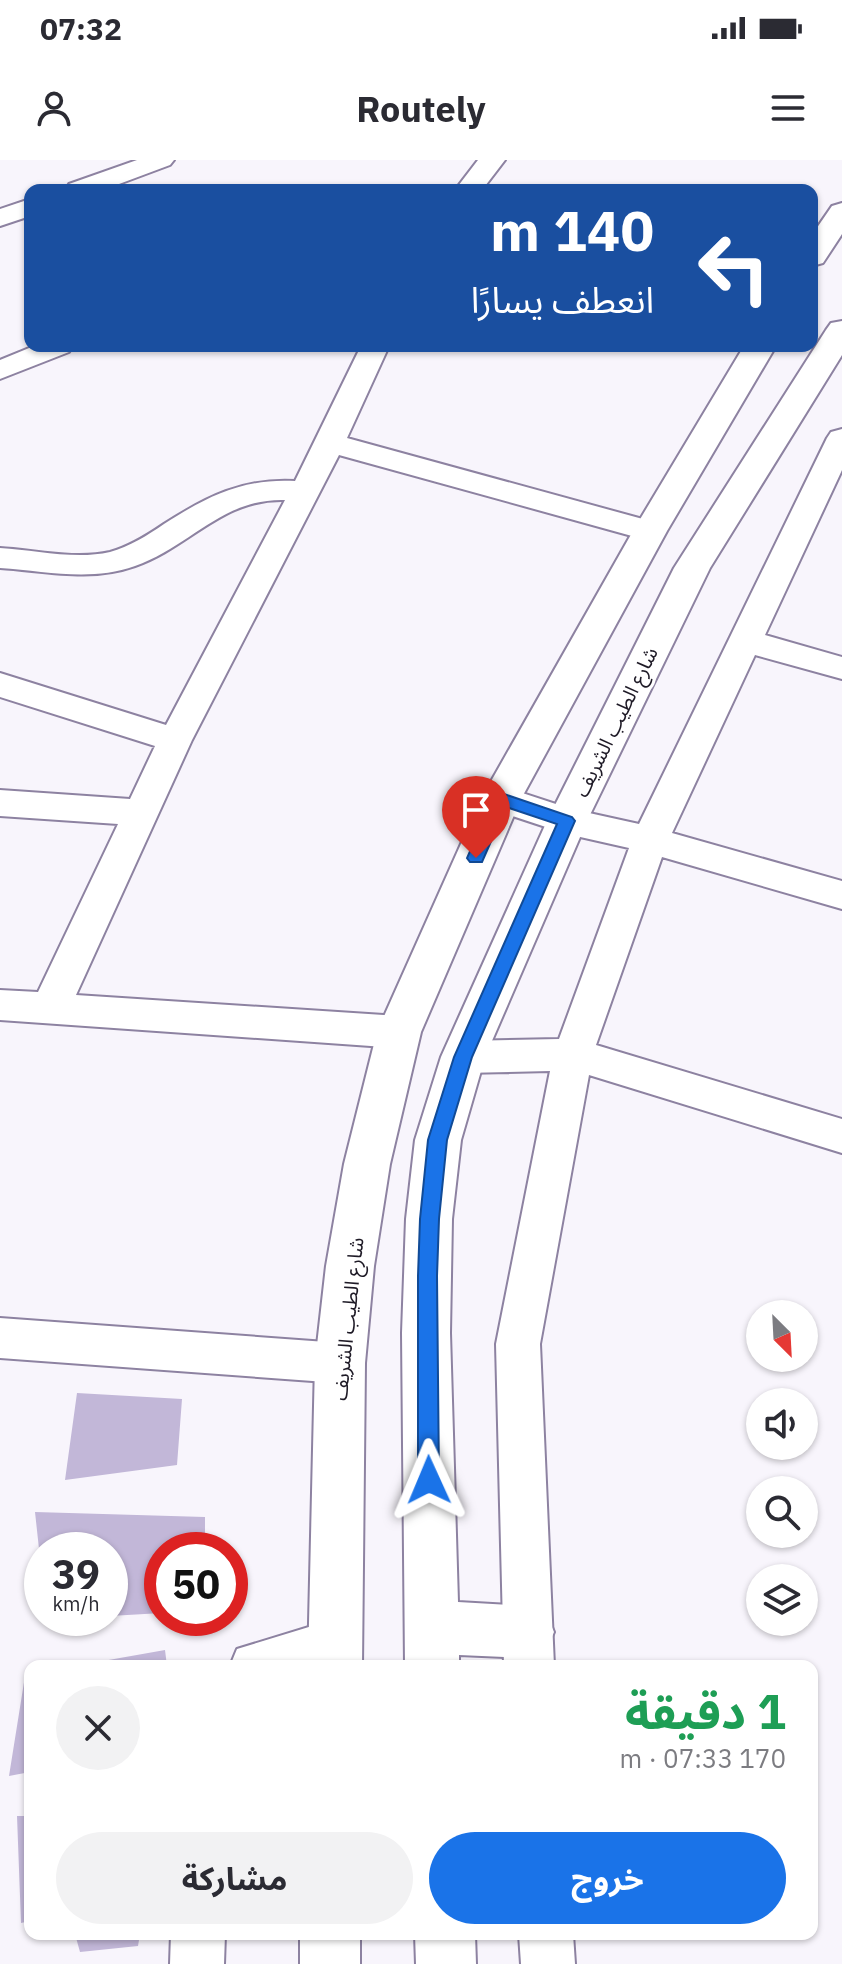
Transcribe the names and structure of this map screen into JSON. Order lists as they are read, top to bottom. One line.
{"streets":{"main road":["شارع الطيب الشريف"]},"north":"bottom right","page":{"status":"07:32","header":"Routely","turn":["140 m","انعطف يسارًا"],"speed":"39 km/h","limit":"50","heading":["1 دقيقة","170 m · 07:33"],"buttons":["خروج","مشاركة"]}}
